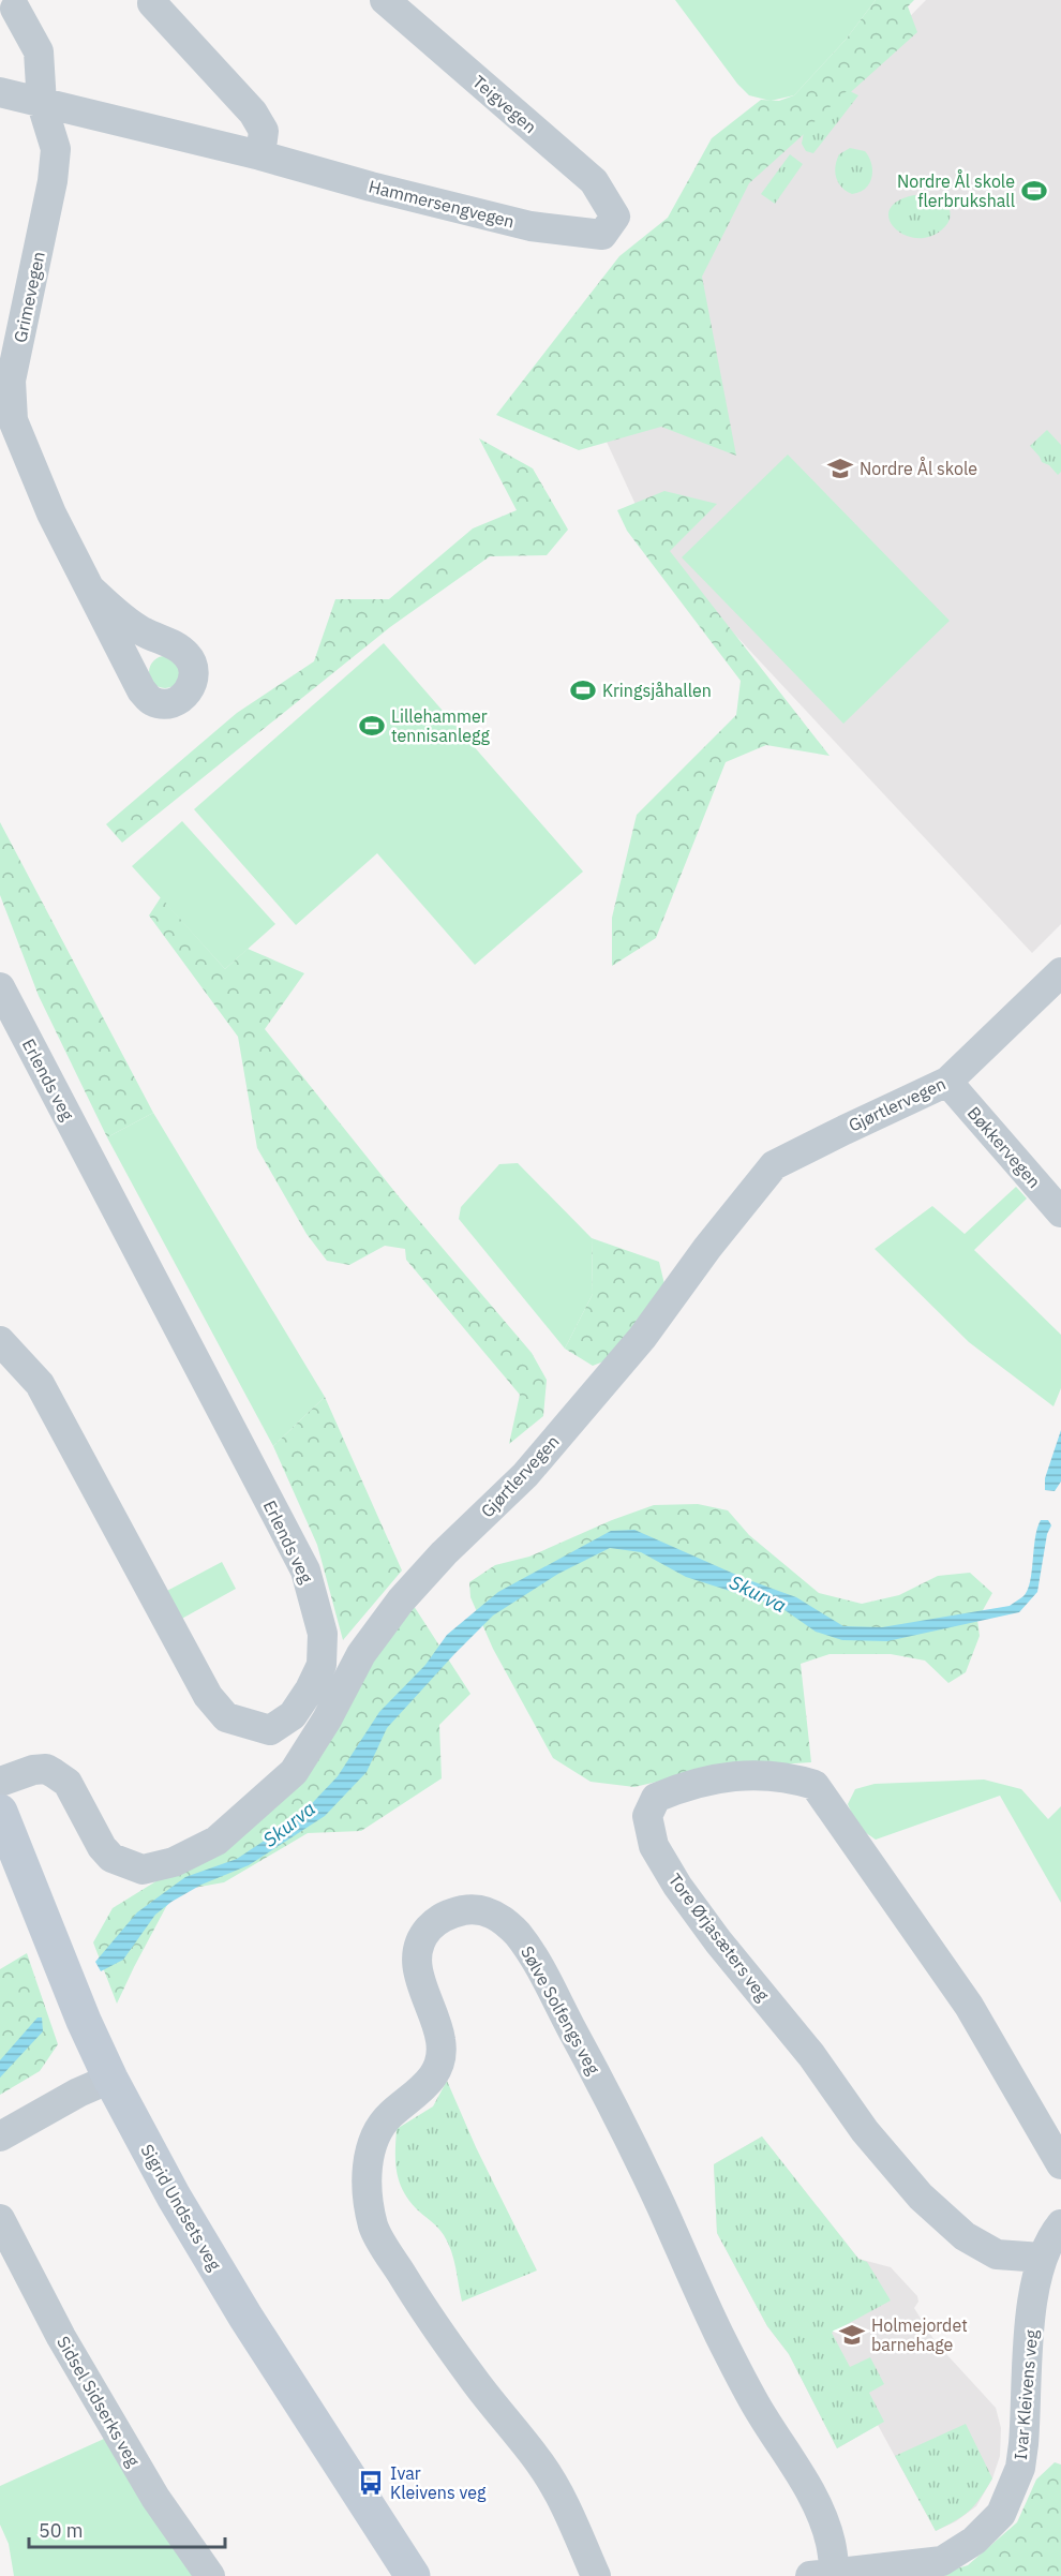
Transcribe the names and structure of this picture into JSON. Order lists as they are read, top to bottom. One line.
{"streets":{"street":["Teigvegen","Hammersengvegen","Grimevegen","Erlends veg","Gjørtlervegen","Bøkkervegen","Tore Ørjasæters veg","Sølve Solfengs veg","Sigrid Undsets veg","Ivar Kleivens veg","Sidsel Sidserks veg"]},"crossings":[["Teigvegen","Hammersengvegen"],["Hammersengvegen","Grimevegen"],["Gjørtlervegen","Bøkkervegen"],["Tore Ørjasæters veg","Ivar Kleivens veg"],["Sølve Solfengs veg","Ivar Kleivens veg"]],"water":["Skurva"],"places":{"sports":["Nordre Ål skole flerbrukshall","Kringsjåhallen","Lillehammer tennisanlegg"],"school or university":["Nordre Ål skole","Holmejordet barnehage"],"bus stop":["Ivar Kleivens veg"]},"scale_bar":"50 m"}
